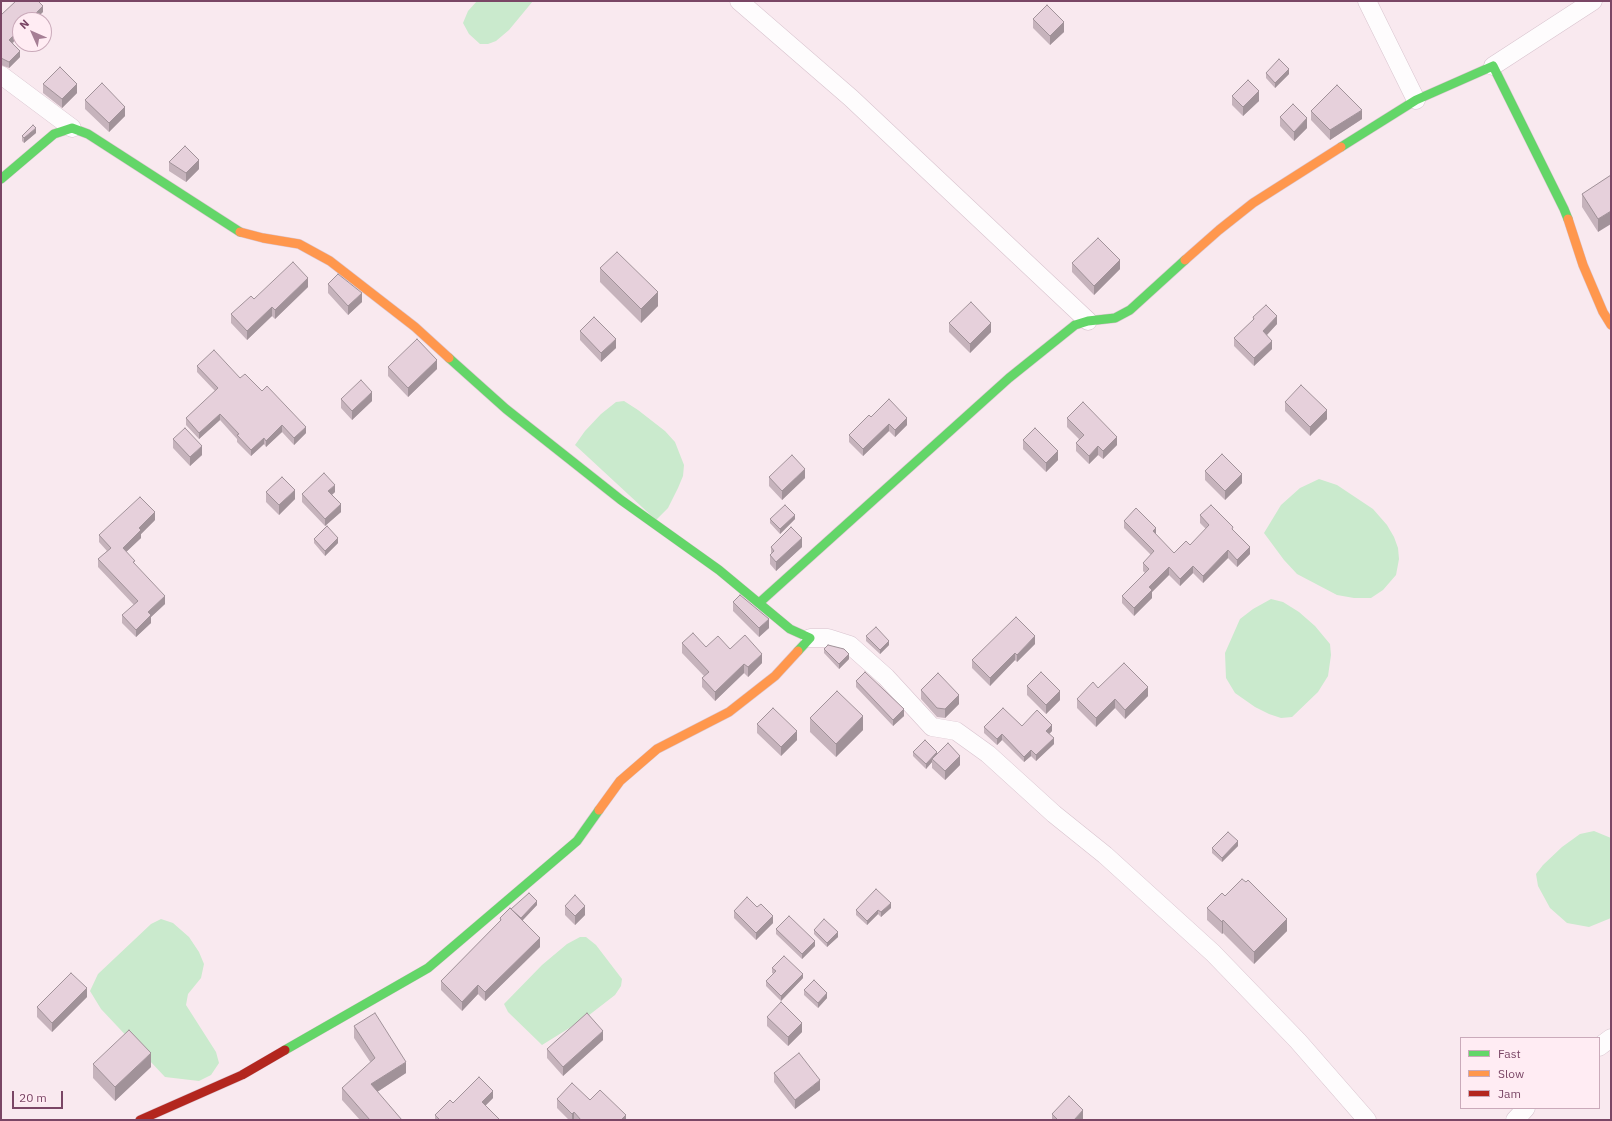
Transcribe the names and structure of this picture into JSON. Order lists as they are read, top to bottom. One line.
{"legend":["Fast","Slow","Jam"],"scale_bar":"20 m","north":"top left"}
